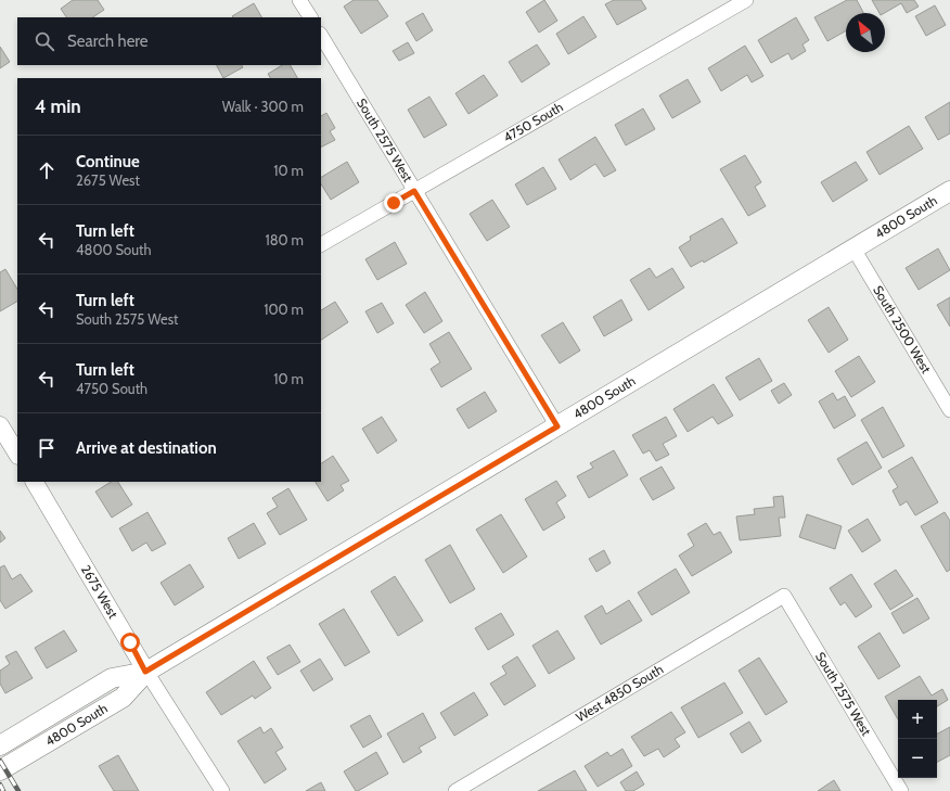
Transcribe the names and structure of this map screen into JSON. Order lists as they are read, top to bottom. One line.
{"streets":{"main road":["4800 South"],"street":["4750 South","South 2575 West","South 2500 West","2675 West","West 4850 South"]},"crossings":[["4750 South","South 2575 West"],["South 2575 West","4800 South"],["South 2575 West","West 4850 South"],["4800 South","South 2500 West"],["4800 South","2675 West"]],"north":"top left","page":{"search":"Search here","heading":["4 min","Walk · 300 m"],"list":[["Continue","2675 West","10 m"],["Turn left","4800 South","180 m"],["Turn left","South 2575 West","100 m"],["Turn left","4750 South","10 m"],"Arrive at destination"],"map_buttons":["+","−"]}}
